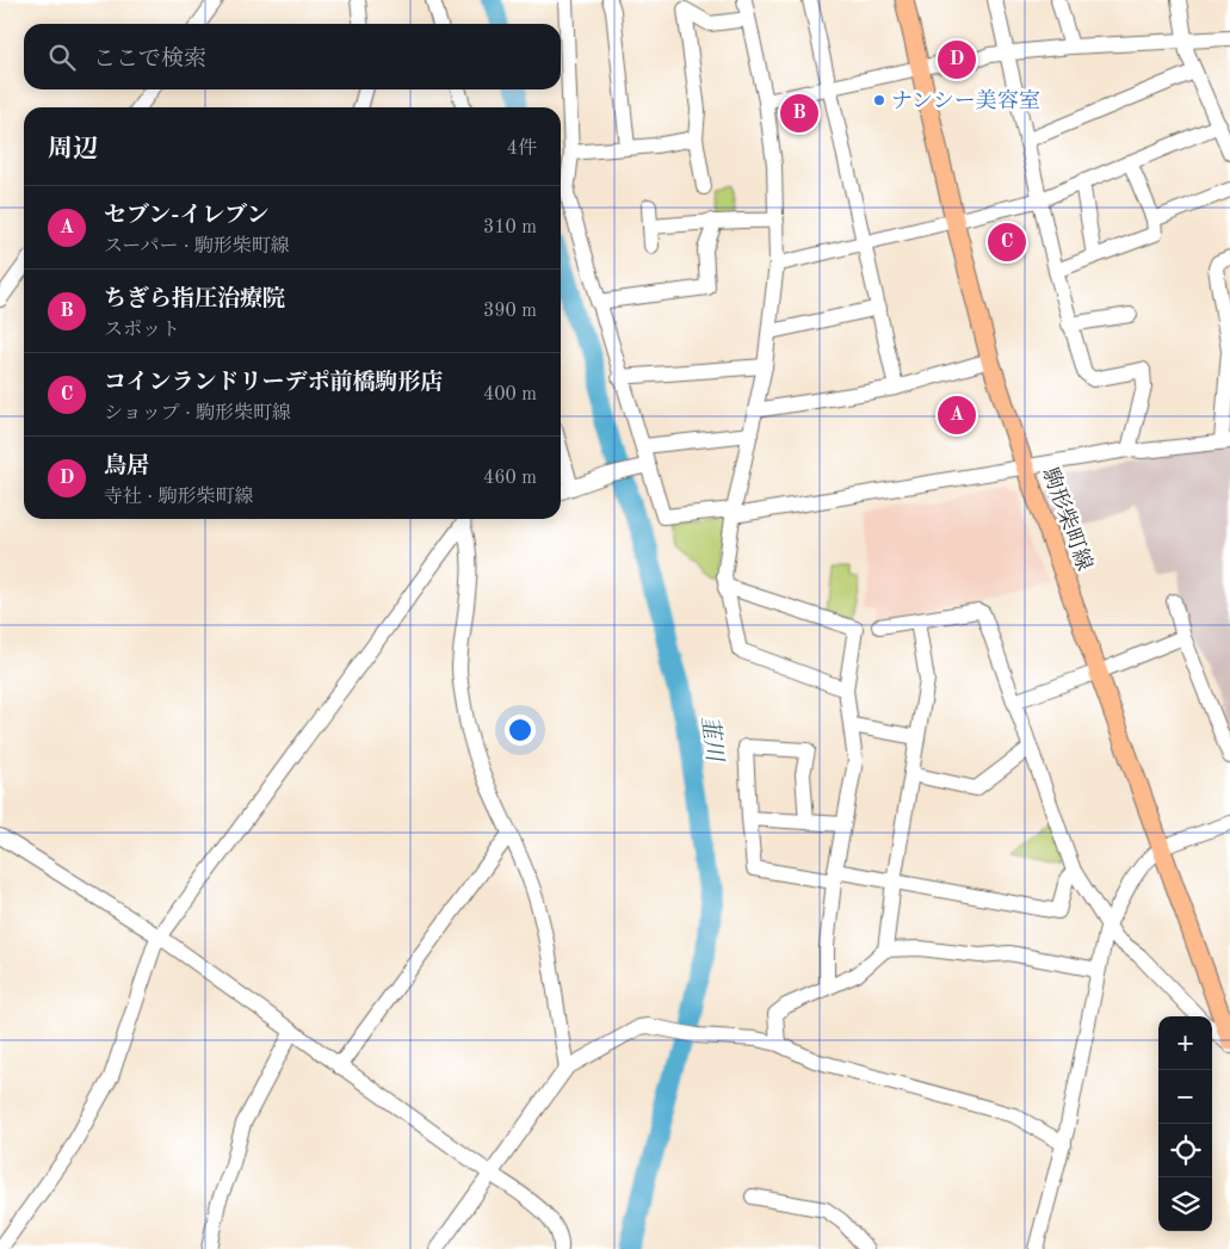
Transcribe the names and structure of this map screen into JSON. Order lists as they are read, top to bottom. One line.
{"streets":{"main road":["駒形柴町線"]},"water":["韮川"],"places":["ナンシー美容室"],"page":{"search":"ここで検索","pins":["D","B","C","A"],"heading":["周辺","4件"],"list":[{"mark":"A","name":"セブン-イレブン","note":"スーパー · 駒形柴町線","value":"310 m"},{"mark":"B","name":"ちぎら指圧治療院","note":"スポット","value":"390 m"},{"mark":"C","name":"コインランドリーデポ前橋駒形店","note":"ショップ · 駒形柴町線","value":"400 m"},{"mark":"D","name":"鳥居","note":"寺社 · 駒形柴町線","value":"460 m"}],"map_buttons":["+","−"]}}
